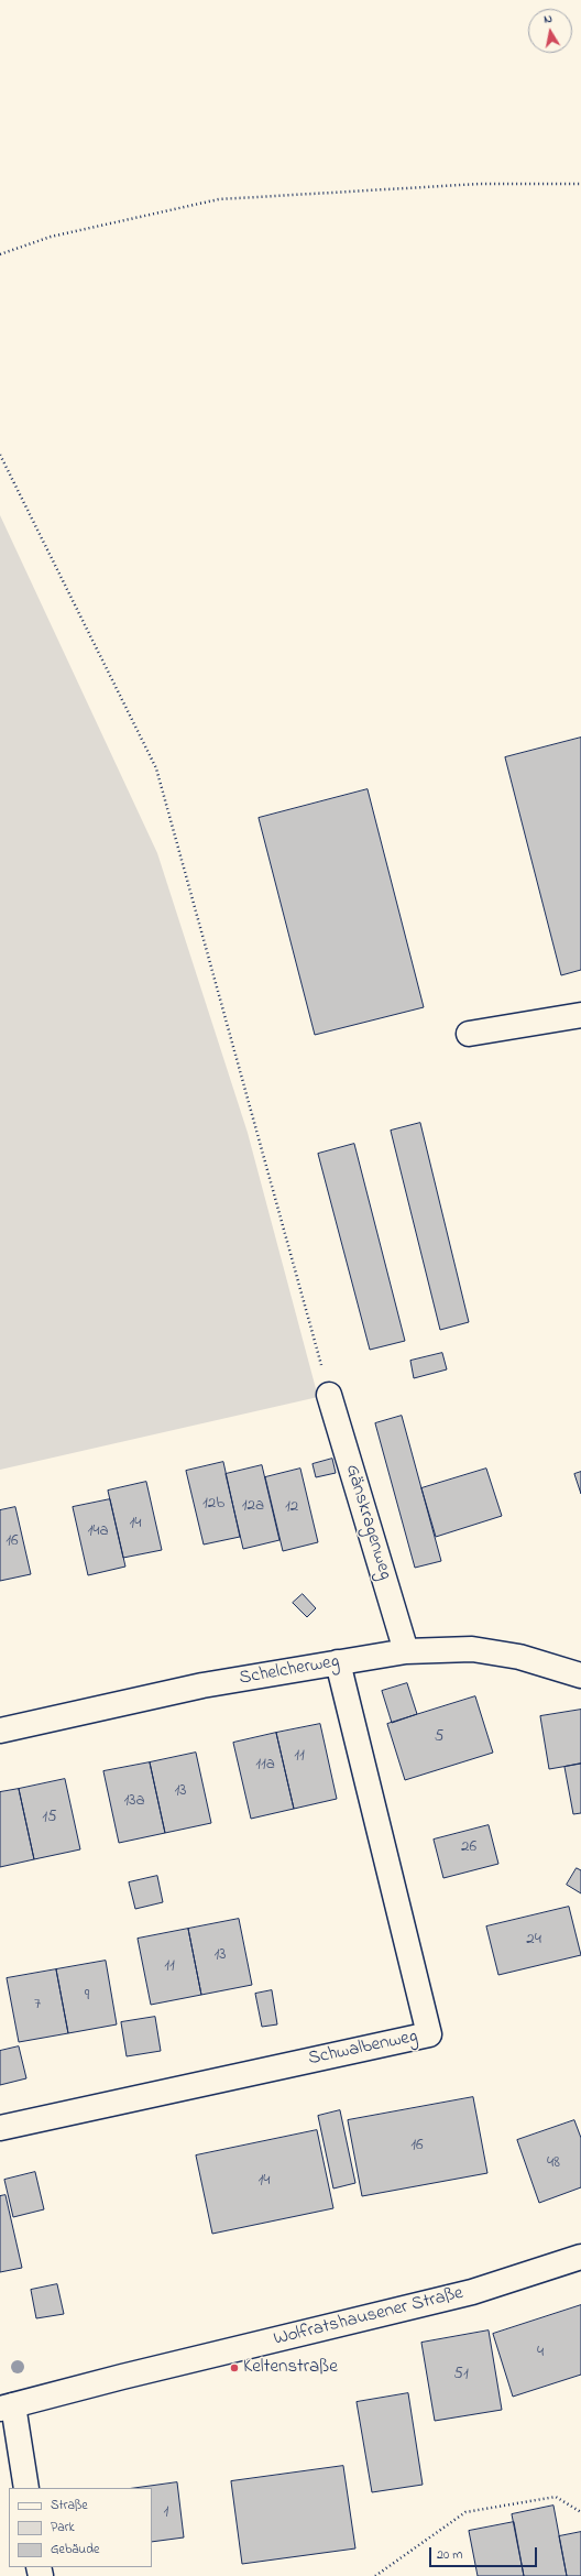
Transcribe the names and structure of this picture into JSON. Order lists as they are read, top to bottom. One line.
{"streets":{"street":["Gänskragenweg","Schelcherweg","Schwalbenweg","Wolfratshausener Straße"]},"crossings":[["Gänskragenweg","Schelcherweg"],["Schelcherweg","Schwalbenweg"]],"places":["Keltenstraße"],"house_numbers":["12b","12a","12","14","14a","16","5","11","11a","13","13a","15","26","24","13","11","9","7","16","48","14","4","51","1"],"legend":["Straße","Park","Gebäude"],"scale_bar":"20 m","north":"top"}
